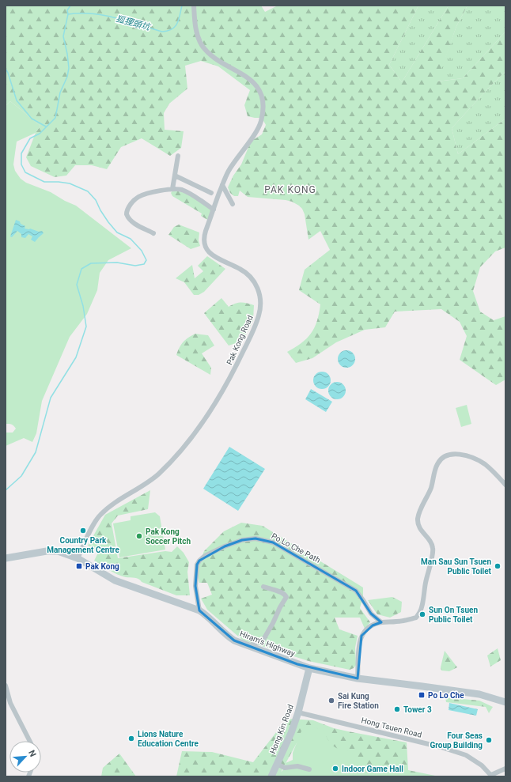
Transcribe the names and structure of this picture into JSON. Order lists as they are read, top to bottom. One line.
{"streets":{"main road":["Hiram's Highway","Hong Kin Road"],"street":["Pak Kong Road","Po Lo Che Path","Hong Tsuen Road"]},"crossings":[["Pak Kong Road","Hiram's Highway"],["Po Lo Che Path","Hiram's Highway"],["Hiram's Highway","Hong Kin Road"],["Hong Tsuen Road","Hong Kin Road"]],"districts":["PAK KONG"],"water":["狐狸頭坑"],"places":{"other":["Country Park Management Centre","Pak Kong Soccer Pitch","Man Sau Sun Tsuen Public Toilet","Sun On Tsuen Public Toilet","Sai Kung Fire Station","Tower 3","Lions Nature Education Centre","Four Seas Group Building","Indoor Game Hall"],"transit":["Pak Kong","Po Lo Che"]},"north":"top right"}
